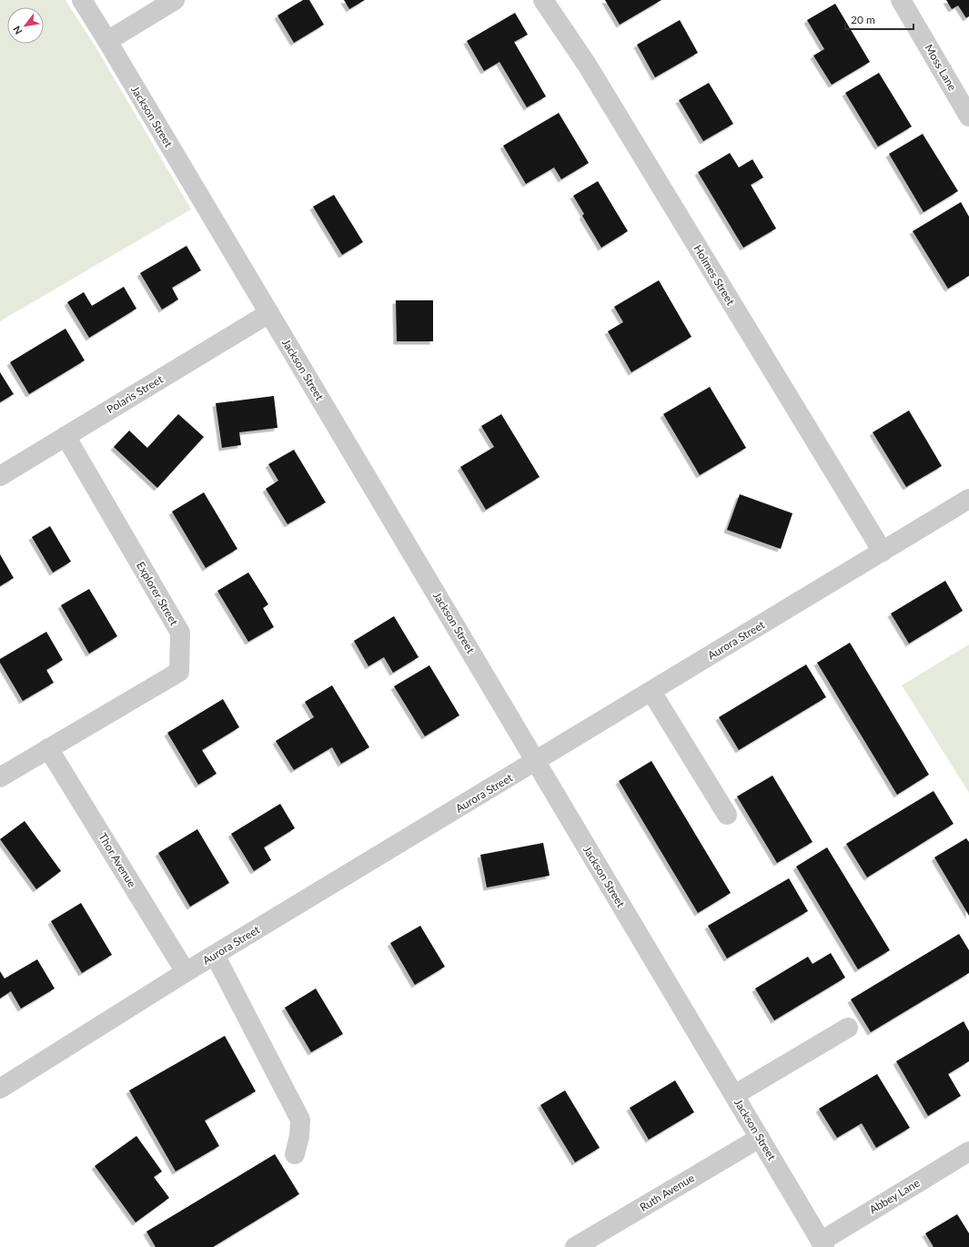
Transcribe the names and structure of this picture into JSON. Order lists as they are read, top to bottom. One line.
{"streets":{"street":["Moss Lane","Jackson Street","Holmes Street","Polaris Street","Explorer Street","Aurora Street","Thor Avenue","Ruth Avenue","Abbey Lane"]},"crossings":[["Jackson Street","Polaris Street"],["Jackson Street","Aurora Street"],["Jackson Street","Ruth Avenue"],["Jackson Street","Abbey Lane"],["Holmes Street","Aurora Street"],["Polaris Street","Explorer Street"],["Explorer Street","Thor Avenue"],["Aurora Street","Thor Avenue"]],"scale_bar":"20 m","north":"bottom left"}
